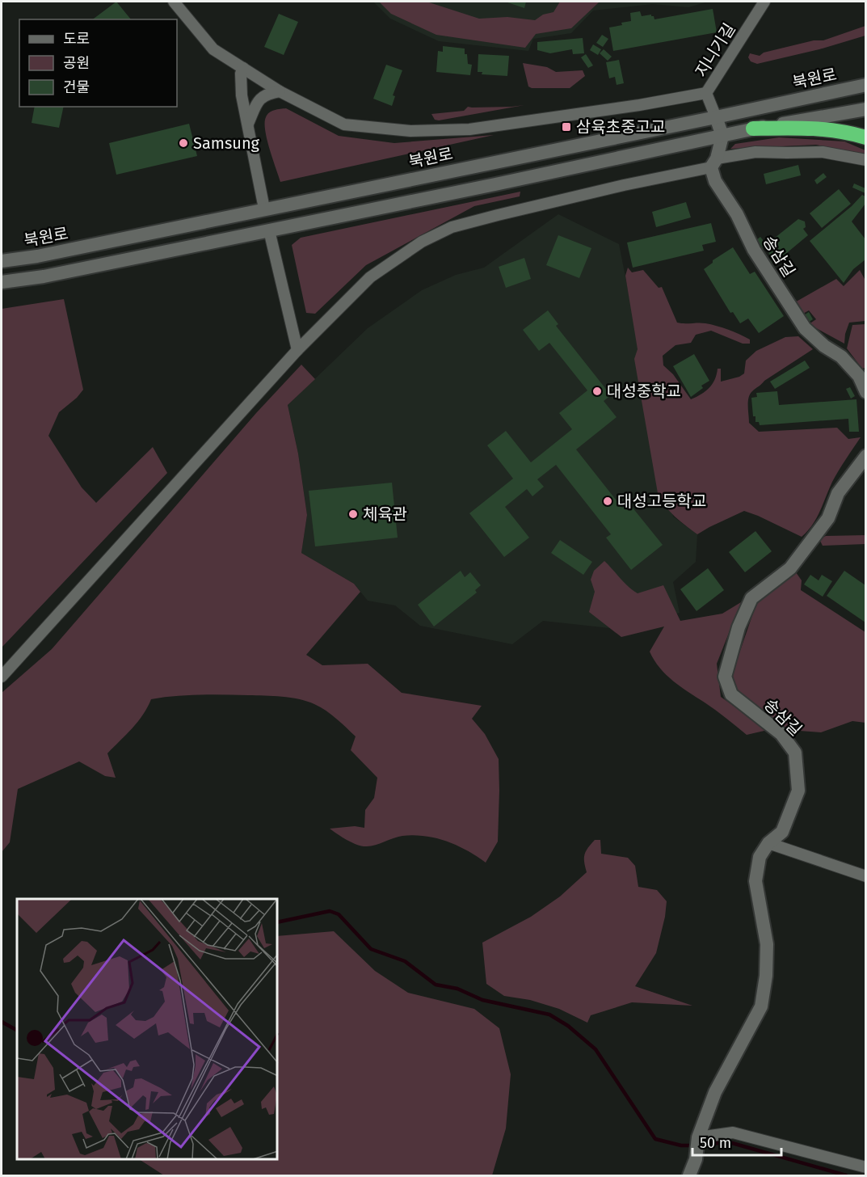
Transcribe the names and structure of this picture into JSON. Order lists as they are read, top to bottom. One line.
{"streets":{"street":["지니기길","북원로","송삼길"]},"crossings":[["지니기길","북원로"]],"places":{"transit":["삼육초중고교"],"other":["Samsung","대성중학교","대성고등학교","체육관"]},"legend":["도로","공원","건물"],"scale_bar":"50 m"}
